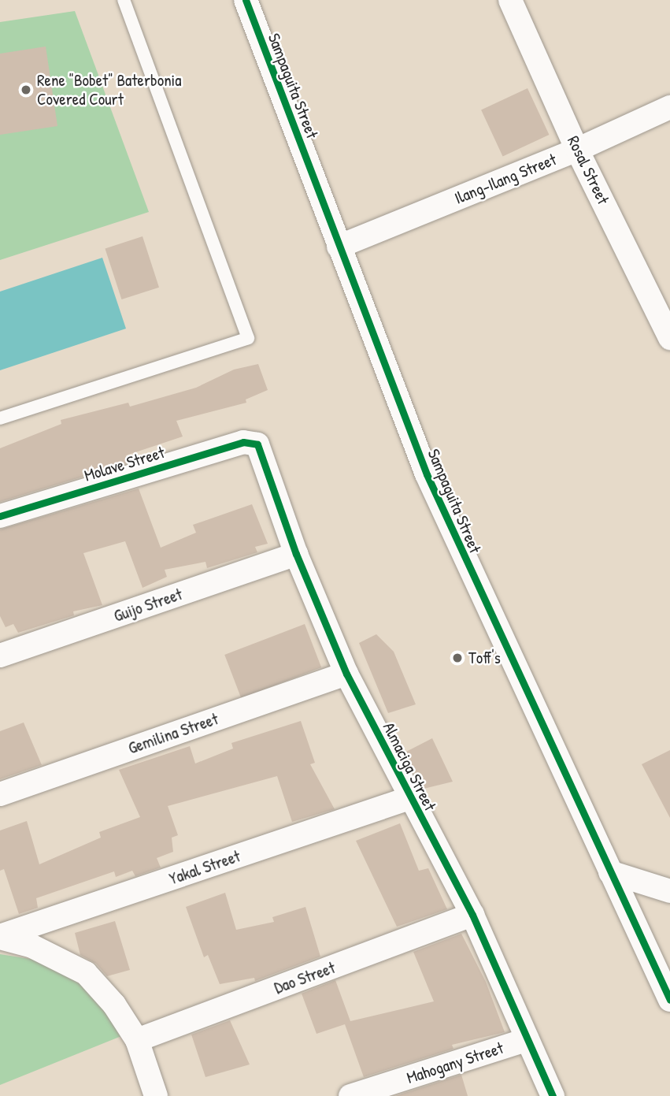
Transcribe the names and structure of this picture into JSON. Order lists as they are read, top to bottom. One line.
{"streets":{"street":["Sampaguita Street","Rosal Street","Ilang-Ilang Street","Molave Street","Guijo Street","Gemilina Street","Almaciga Street","Yakal Street","Dao Street","Mahogany Street"]},"crossings":[["Sampaguita Street","Ilang-Ilang Street"],["Rosal Street","Ilang-Ilang Street"],["Molave Street","Almaciga Street"],["Guijo Street","Almaciga Street"],["Gemilina Street","Almaciga Street"],["Almaciga Street","Yakal Street"],["Almaciga Street","Dao Street"],["Almaciga Street","Mahogany Street"]],"places":["Rene \"Bobet\" Baterbonia Covered Court","Toff's"]}
